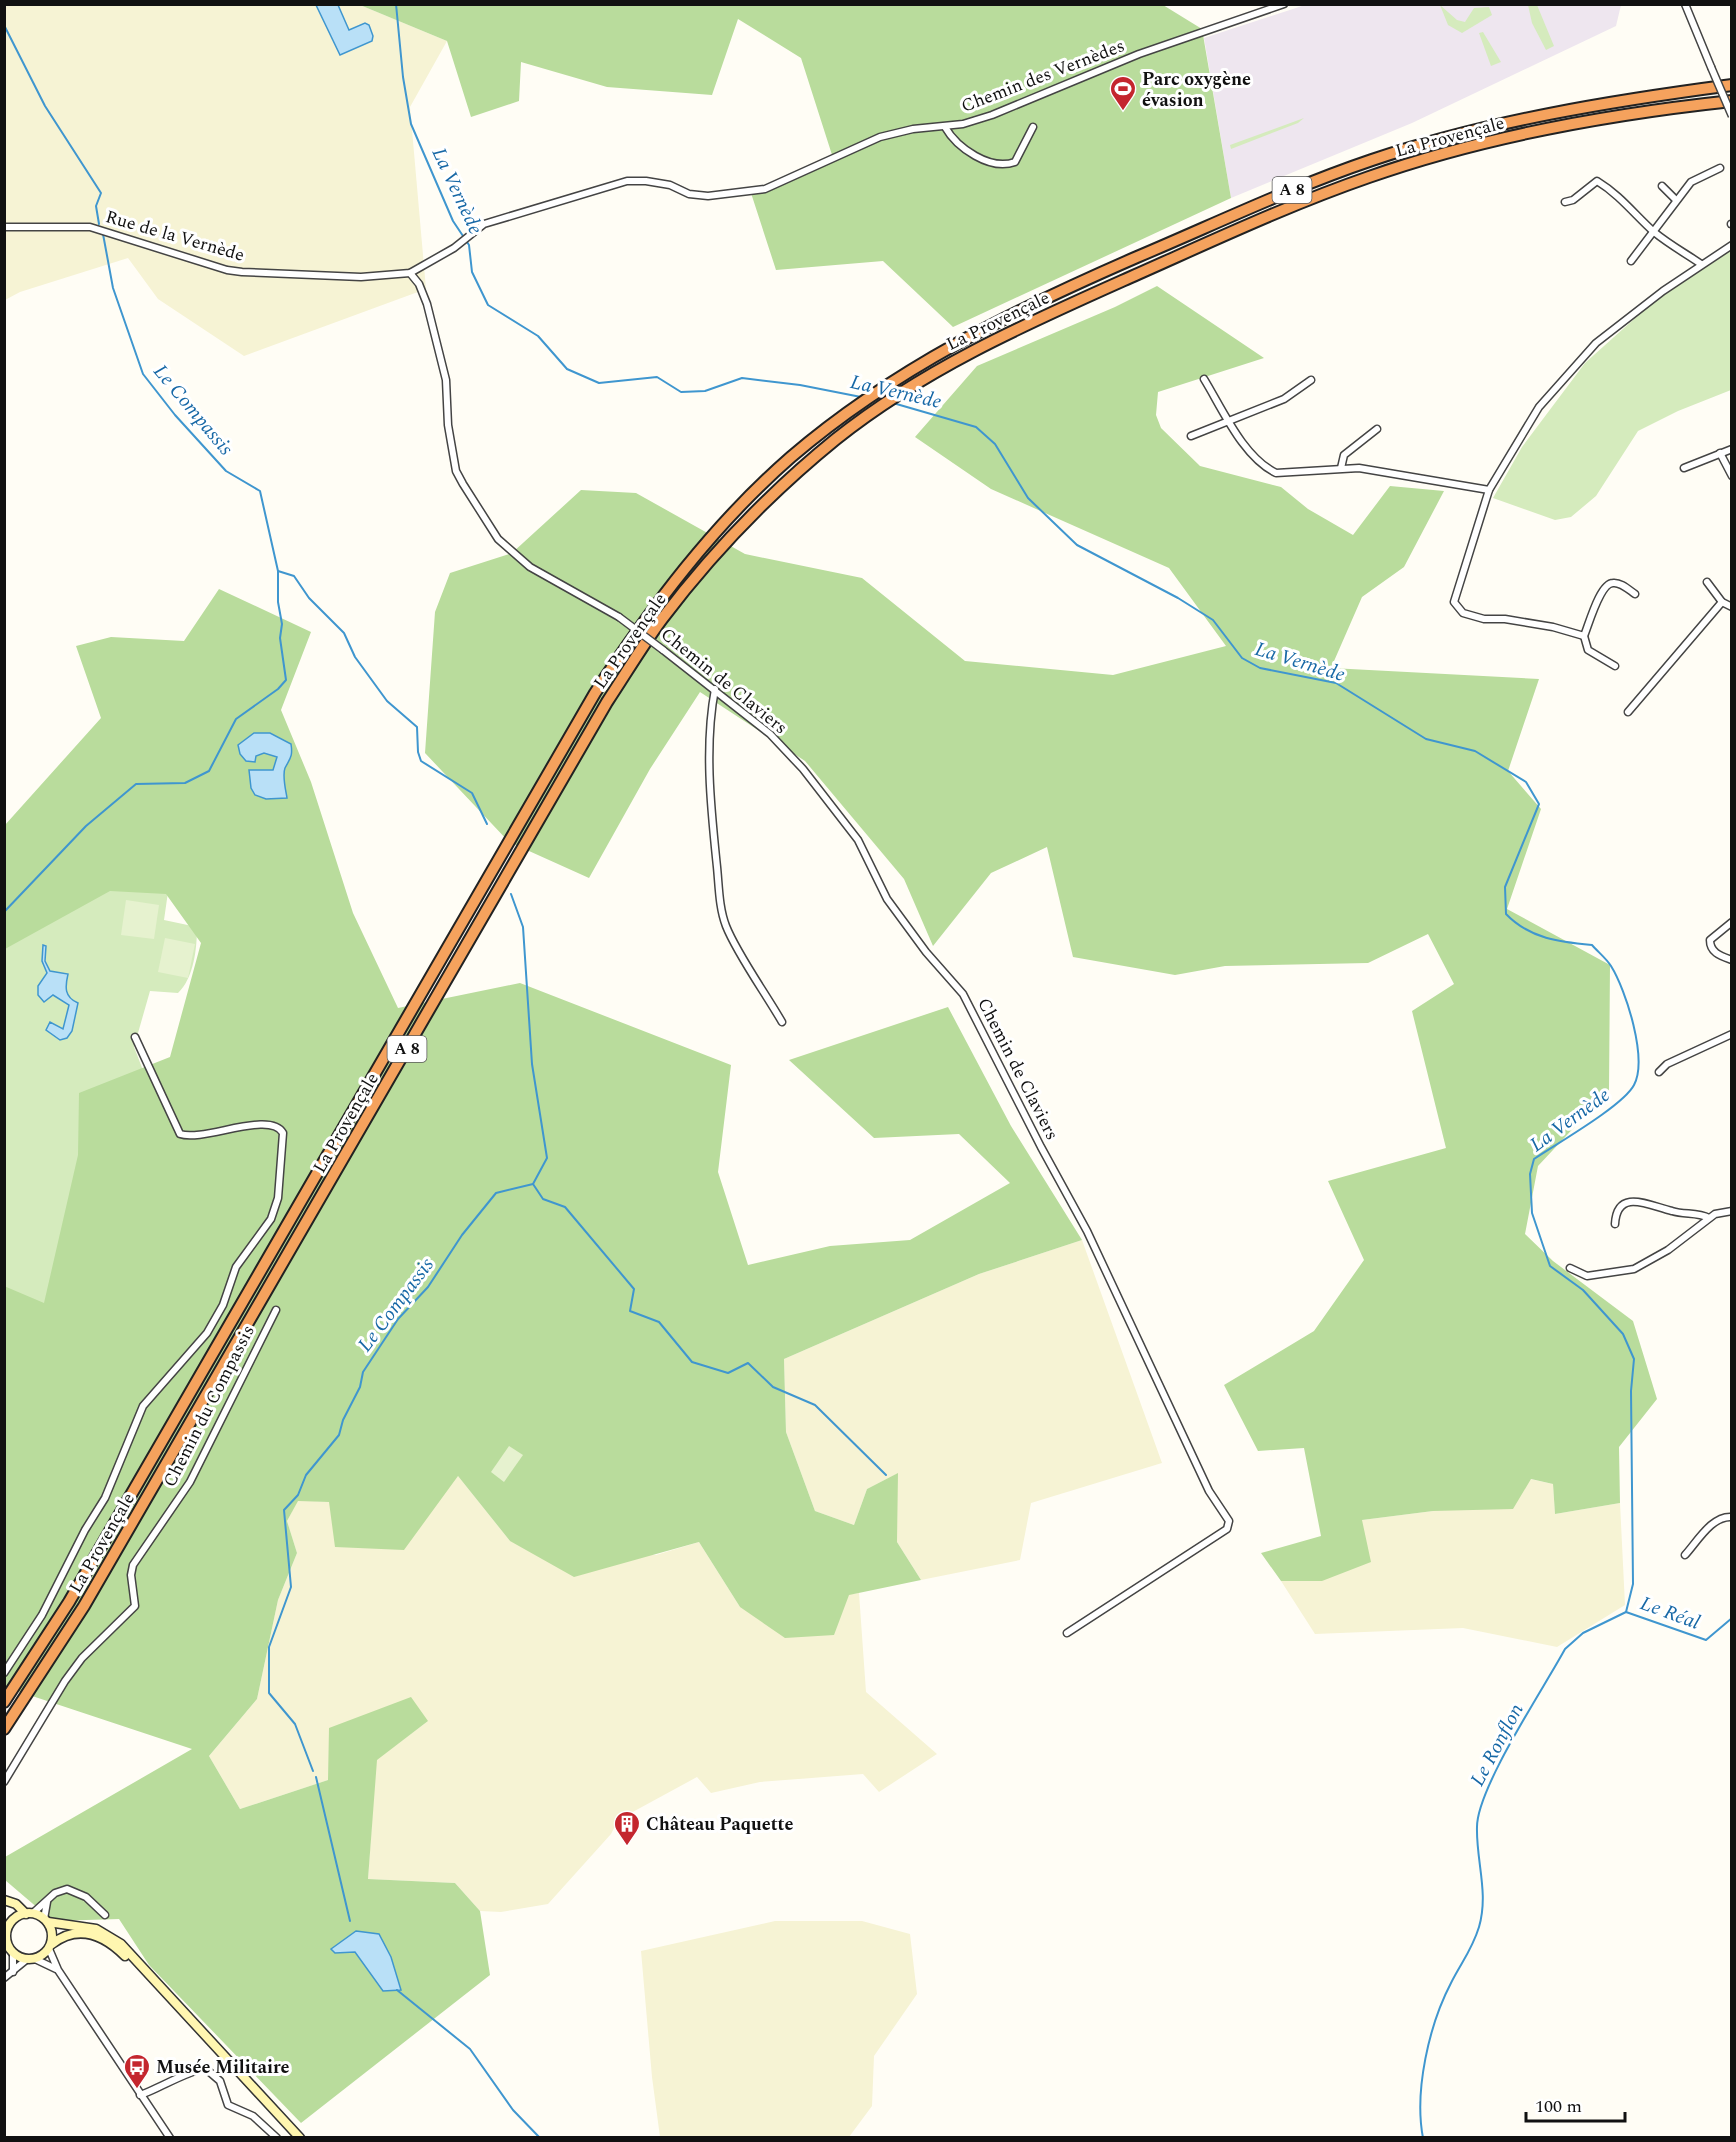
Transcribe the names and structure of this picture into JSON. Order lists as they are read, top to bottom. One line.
{"streets":{"highway":["La Provençale","A 8"],"street":["Chemin des Vernèdes","Rue de la Vernède","Chemin de Claviers","Chemin du Compassis"]},"crossings":[["Chemin des Vernèdes","Rue de la Vernède"],["Chemin des Vernèdes","Chemin de Claviers"],["Rue de la Vernède","Chemin de Claviers"]],"water":["La Vernède","Le Compassis","Le Réal","Le Ronflon"],"places":{"sports":["Parc oxygène évasion"],"building":["Château Paquette"],"bus stop":["Musée Militaire"]},"scale_bar":"100 m"}
